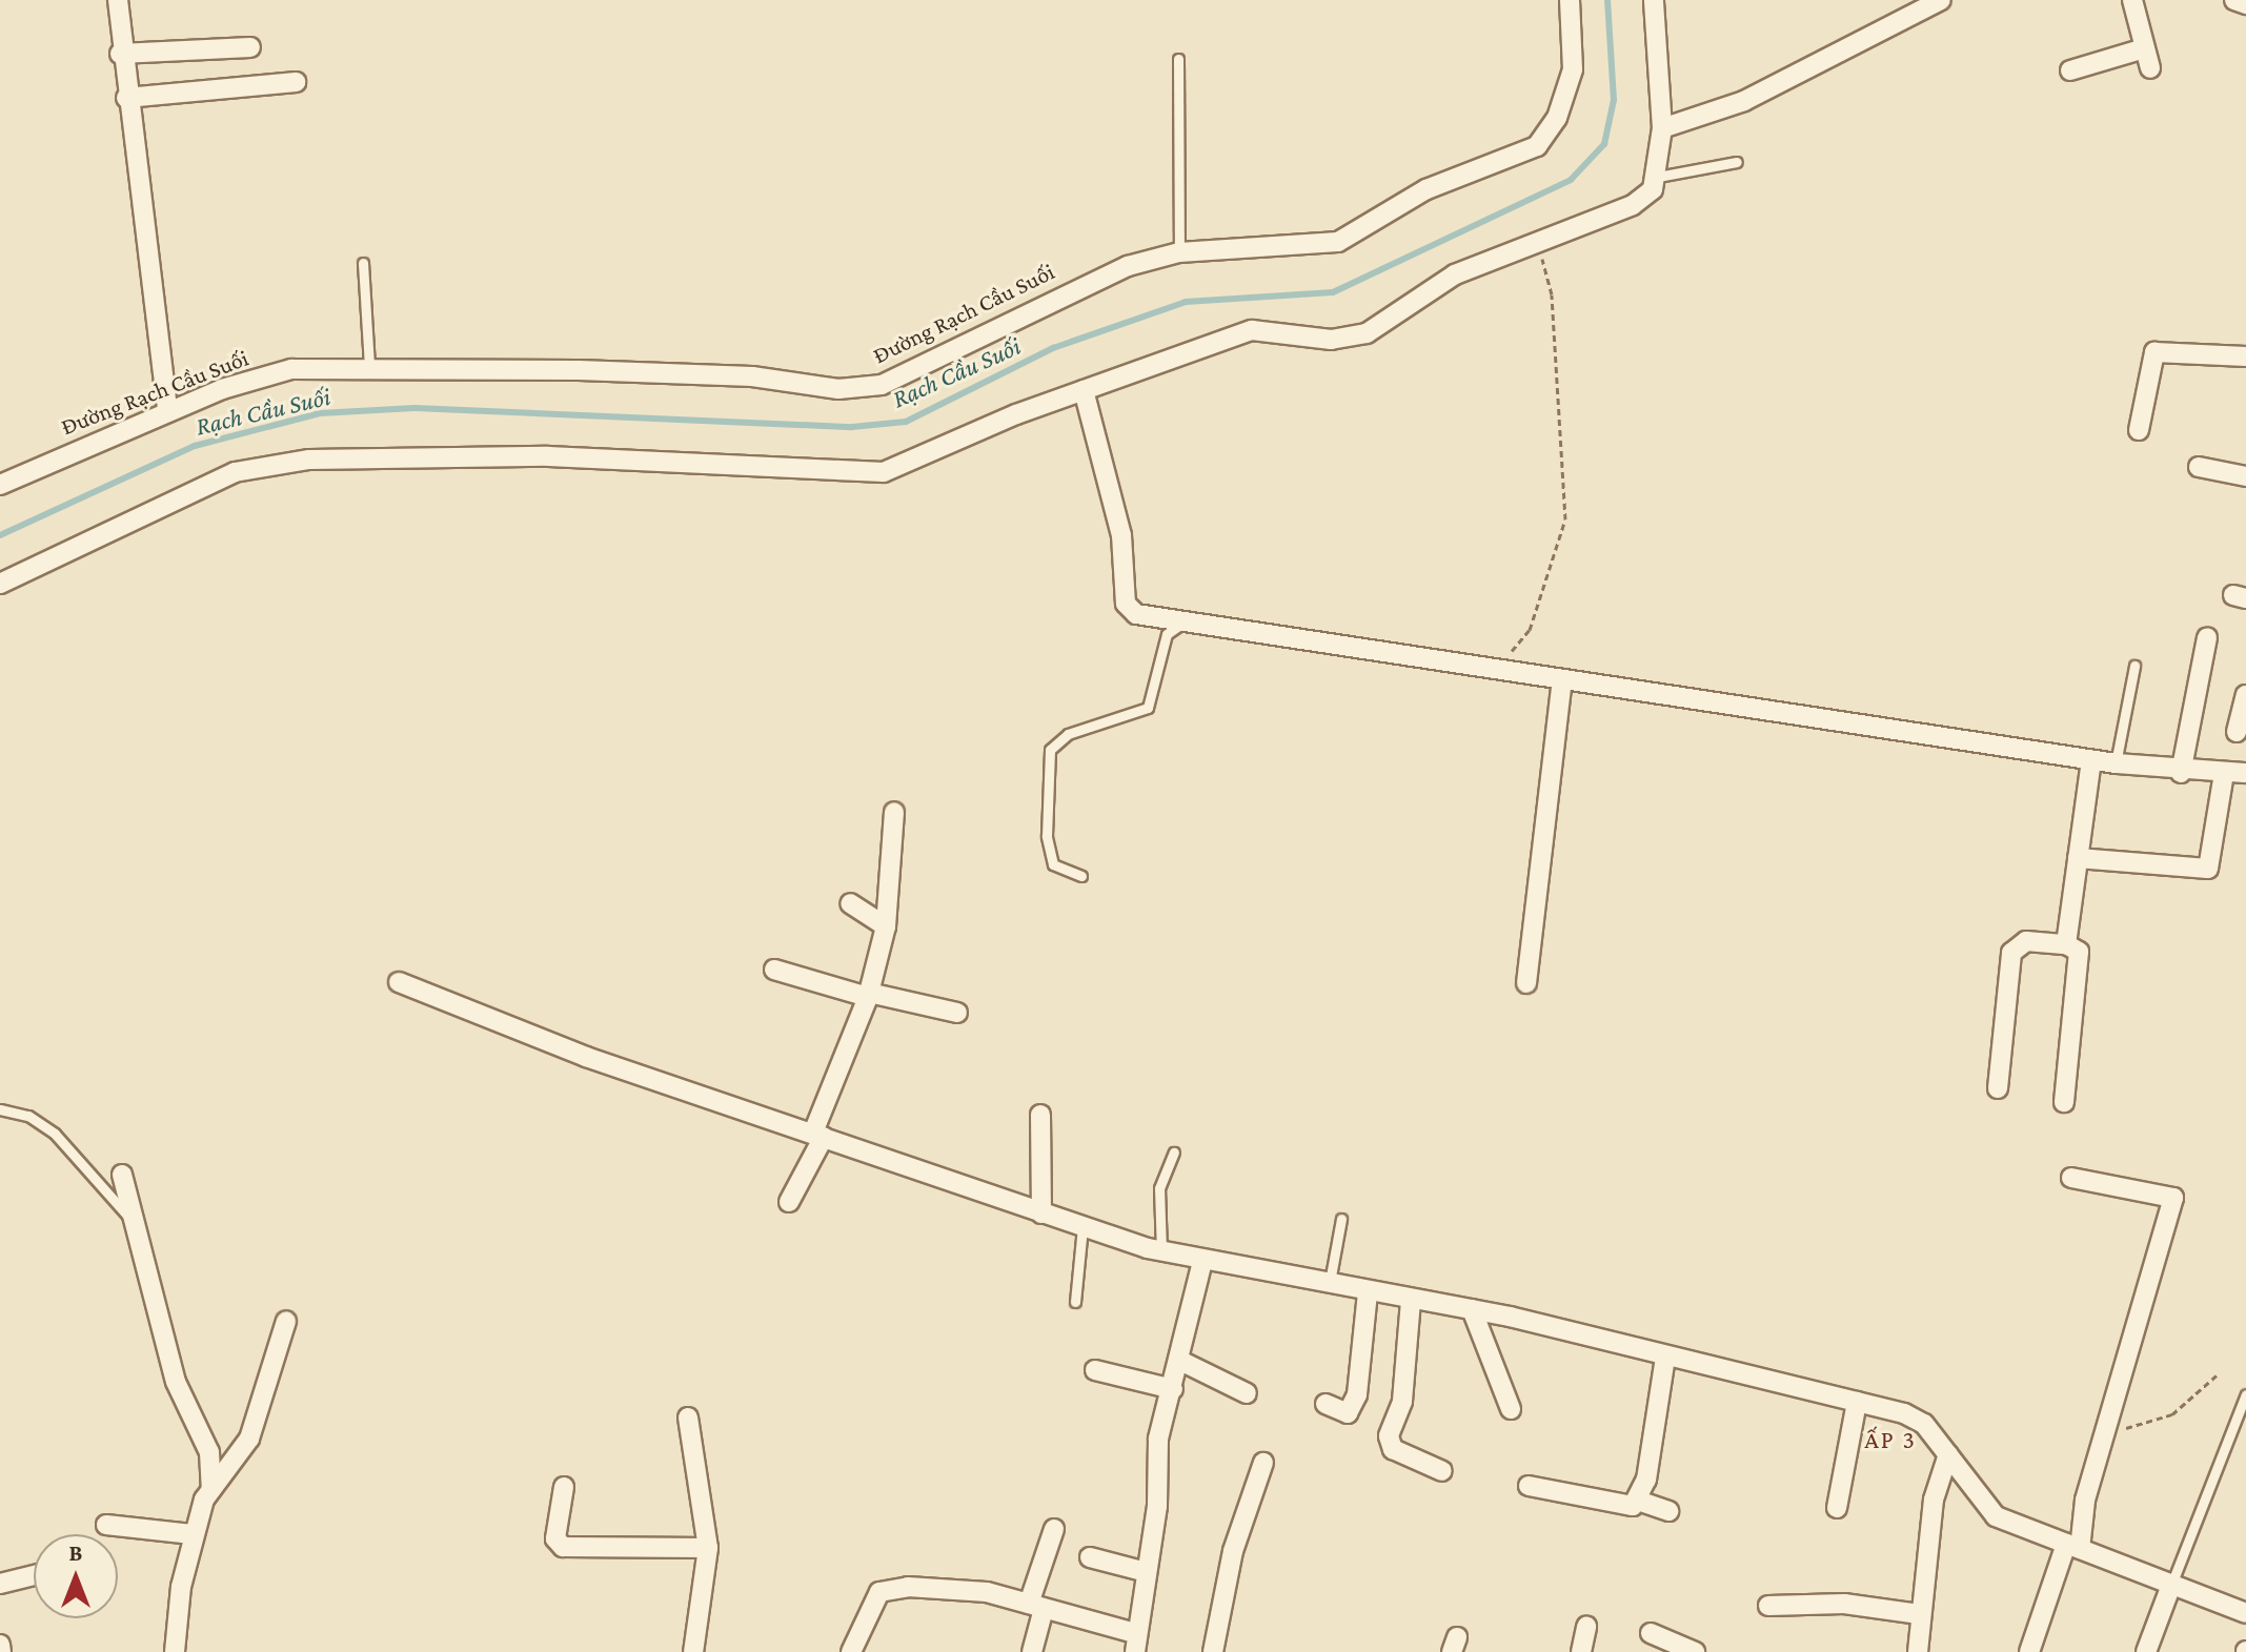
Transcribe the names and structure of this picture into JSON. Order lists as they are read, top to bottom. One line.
{"streets":{"street":["Đường Rạch Cầu Suối"]},"districts":["ẤP 3"],"water":["Rạch Cầu Suối"],"north":"top"}
